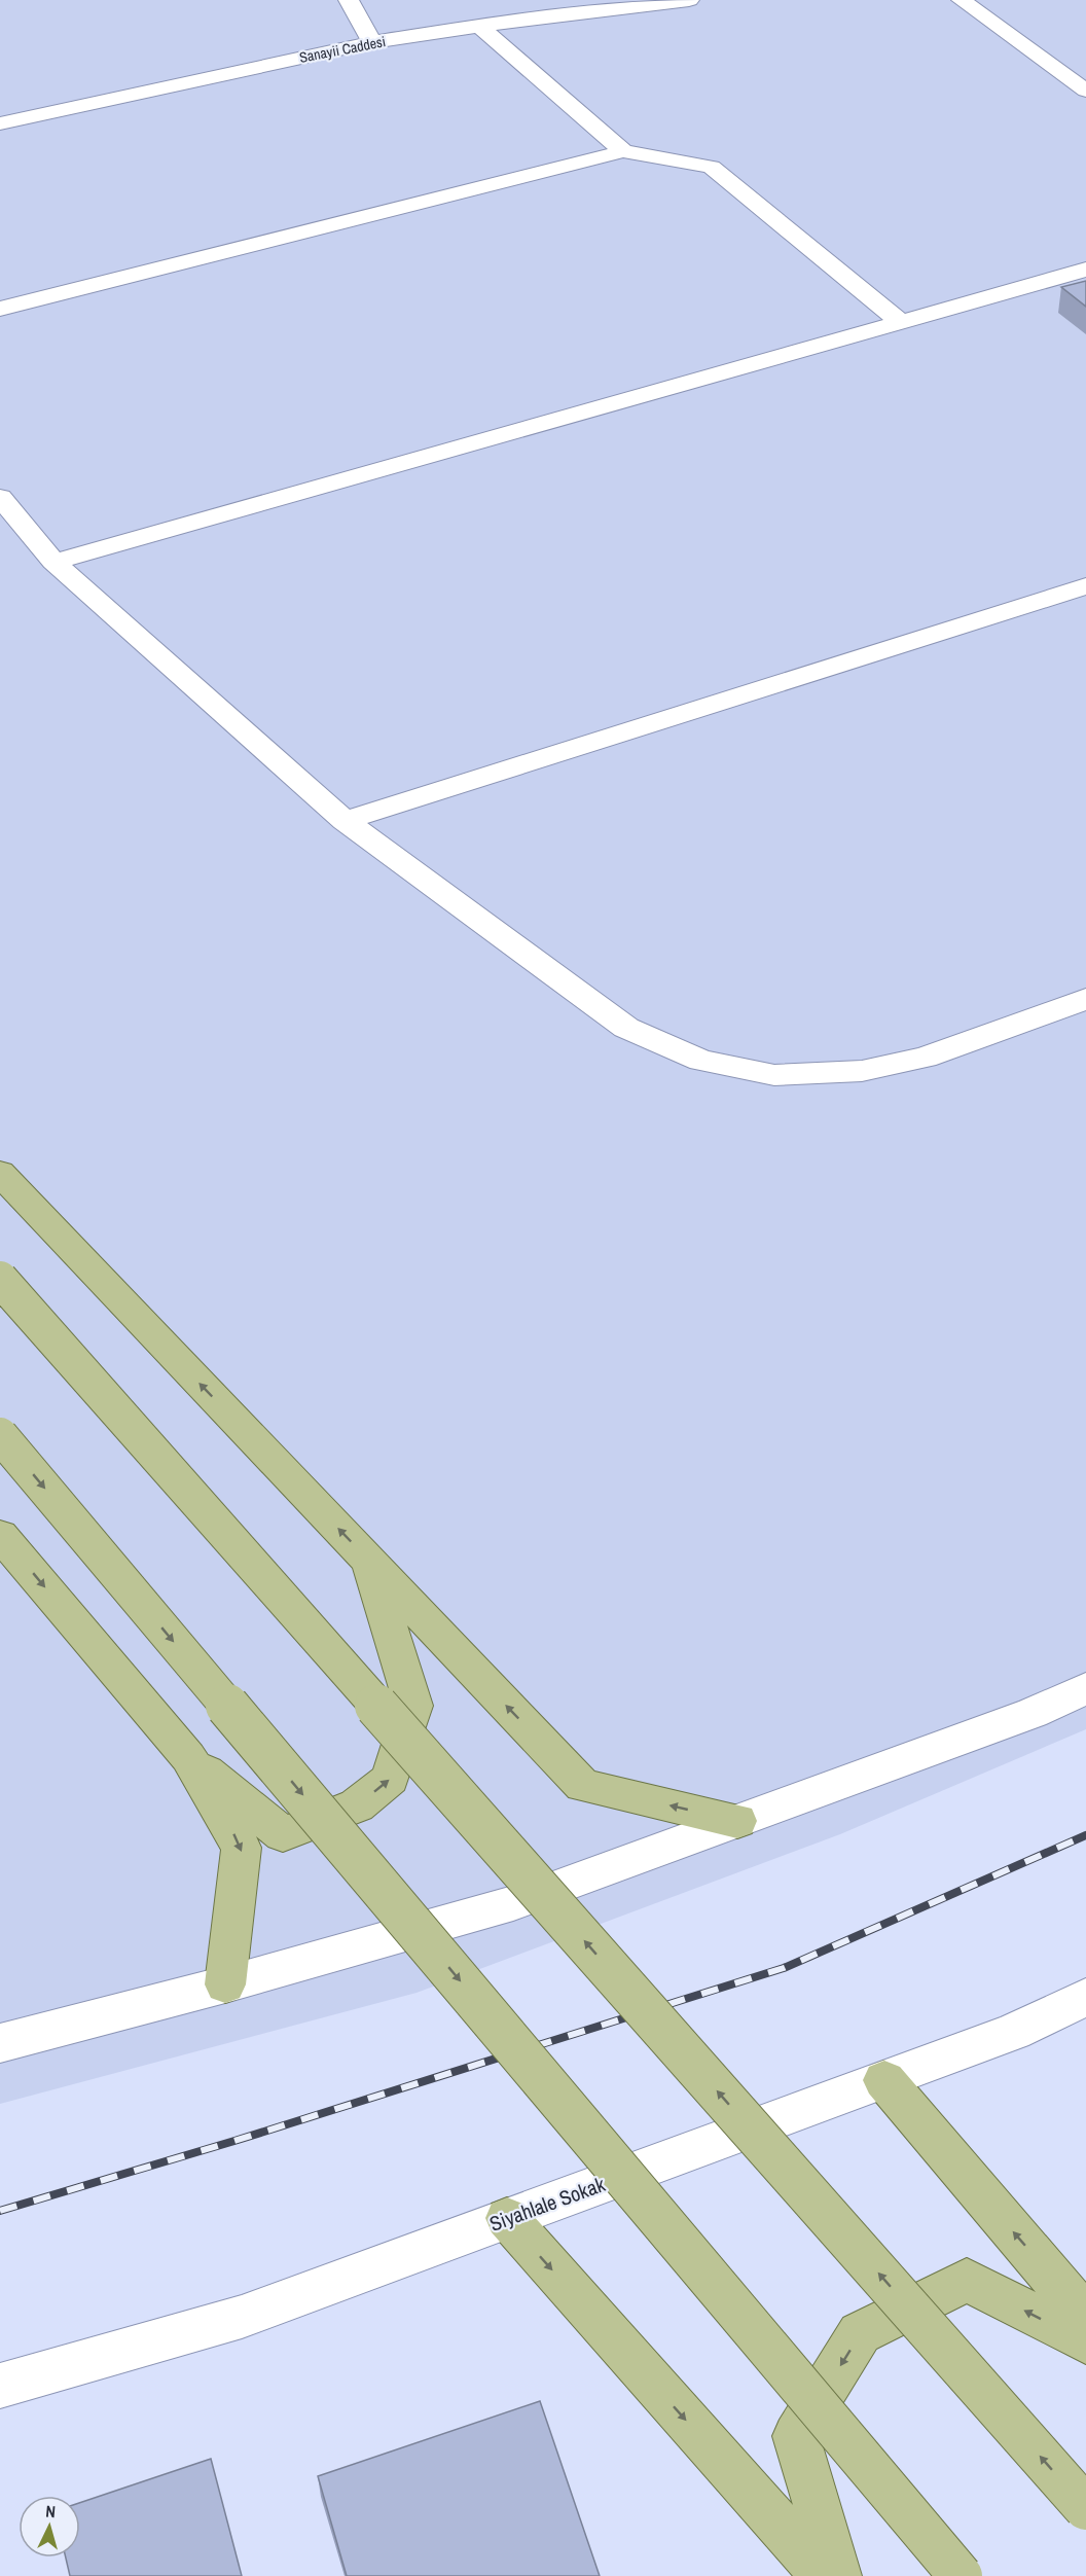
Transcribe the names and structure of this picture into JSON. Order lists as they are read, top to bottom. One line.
{"streets":{"street":["Sanayii Caddesi","Siyahlale Sokak"]},"north":"top"}
